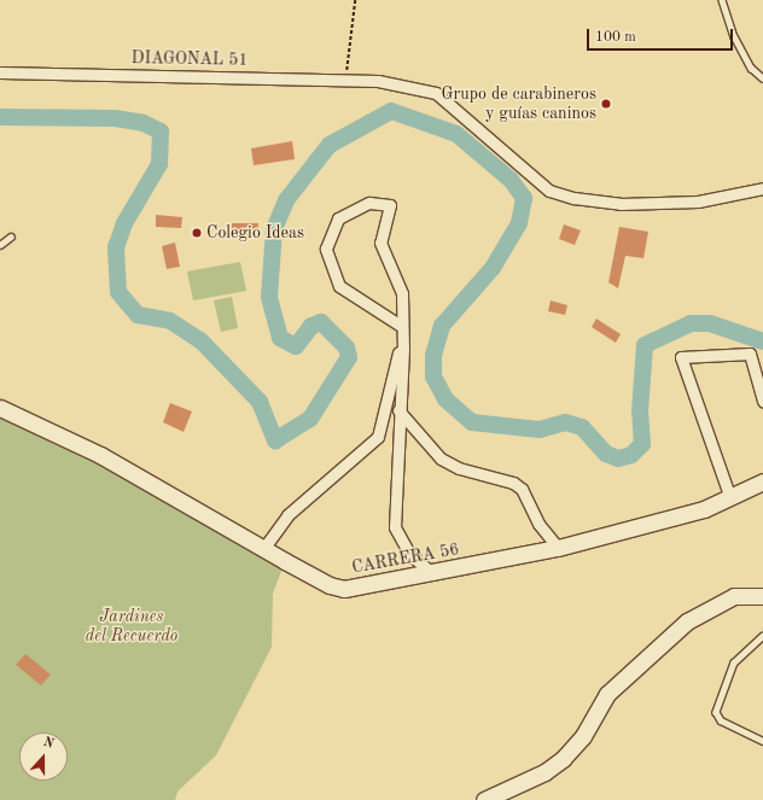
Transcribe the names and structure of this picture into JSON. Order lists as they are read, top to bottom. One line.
{"streets":{"street":["DIAGONAL 51","CARRERA 56"]},"parks":["Jardines del Recuerdo"],"places":["Grupo de carabineros y guías caninos","Colegio Ideas"],"scale_bar":"100 m","north":"top"}
